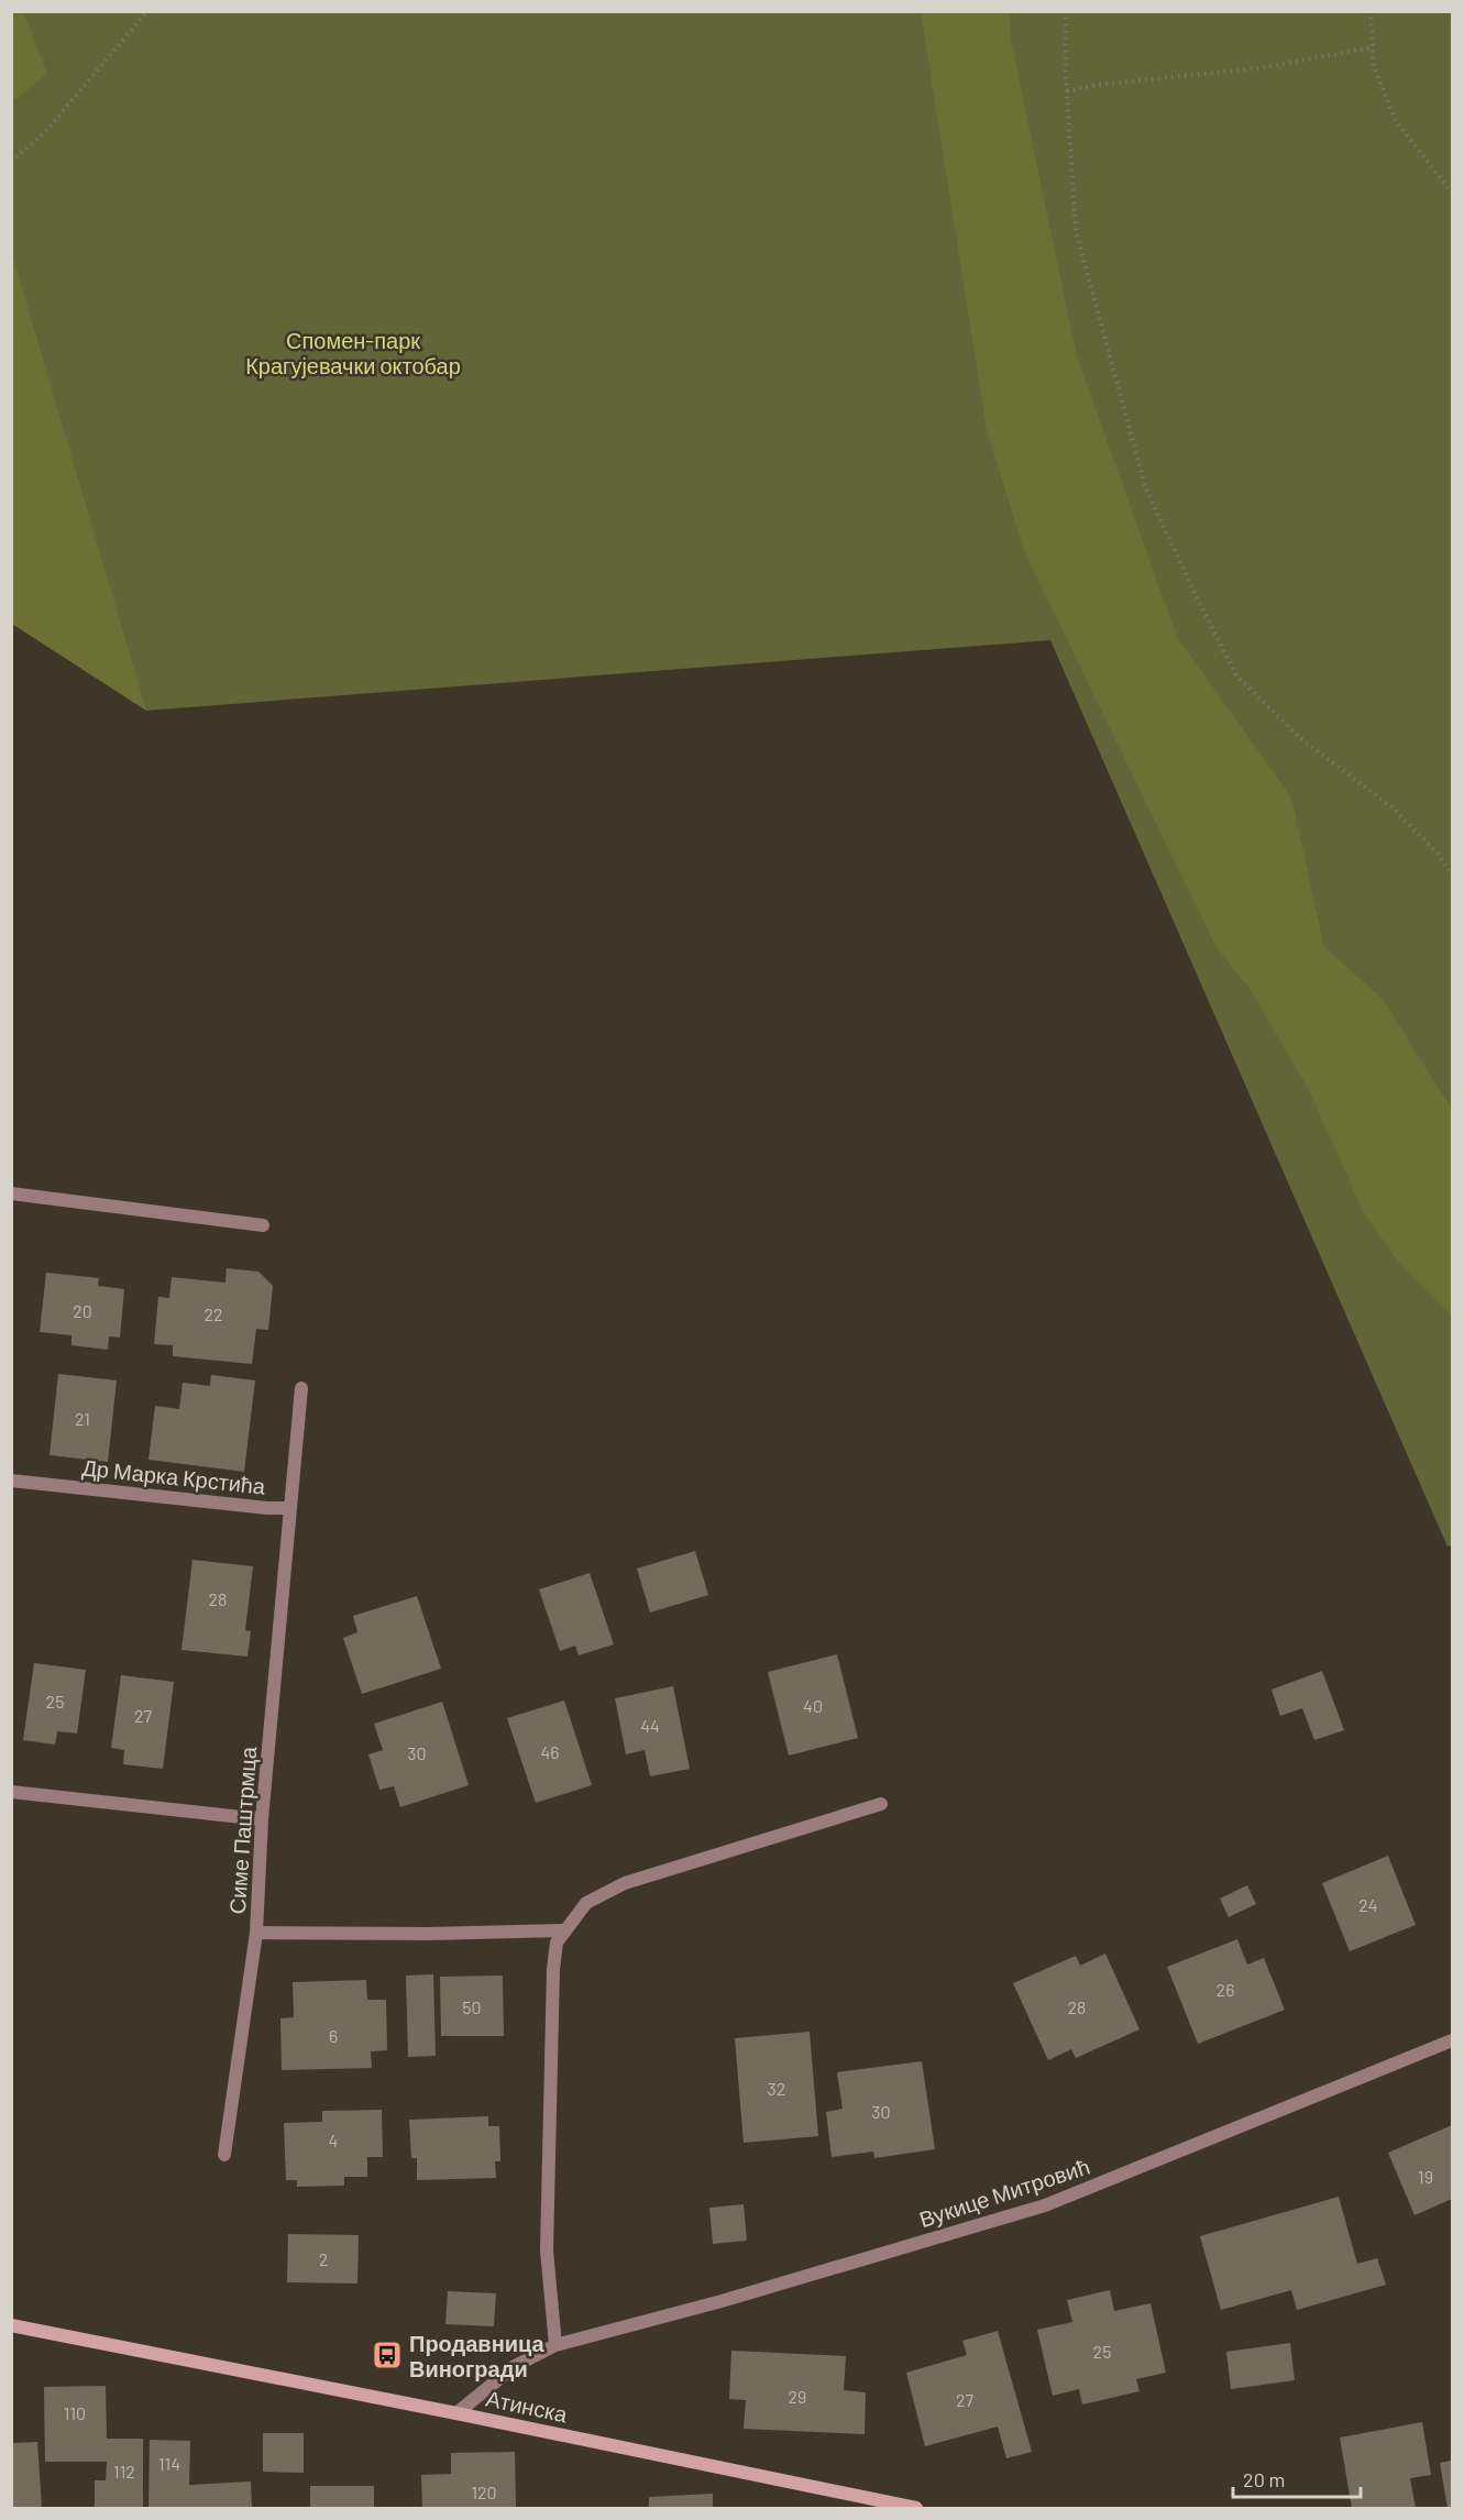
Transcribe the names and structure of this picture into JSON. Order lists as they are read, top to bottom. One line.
{"streets":{"street":["Др Марка Крстића","Симе Паштрмца","Вукице Митровић","Атинска"]},"crossings":[["Др Марка Крстића","Симе Паштрмца"],["Вукице Митровић","Атинска"]],"parks":["Спомен-парк Крагујевачки октобар"],"places":{"bus stop":["Продавница Виногради"]},"house_numbers":["20","22","21","28","25","40","27","44","46","30","24","26","50","28","6","32","30","4","19","2","25","29","27","110","114","112","120"],"scale_bar":"20 m"}
